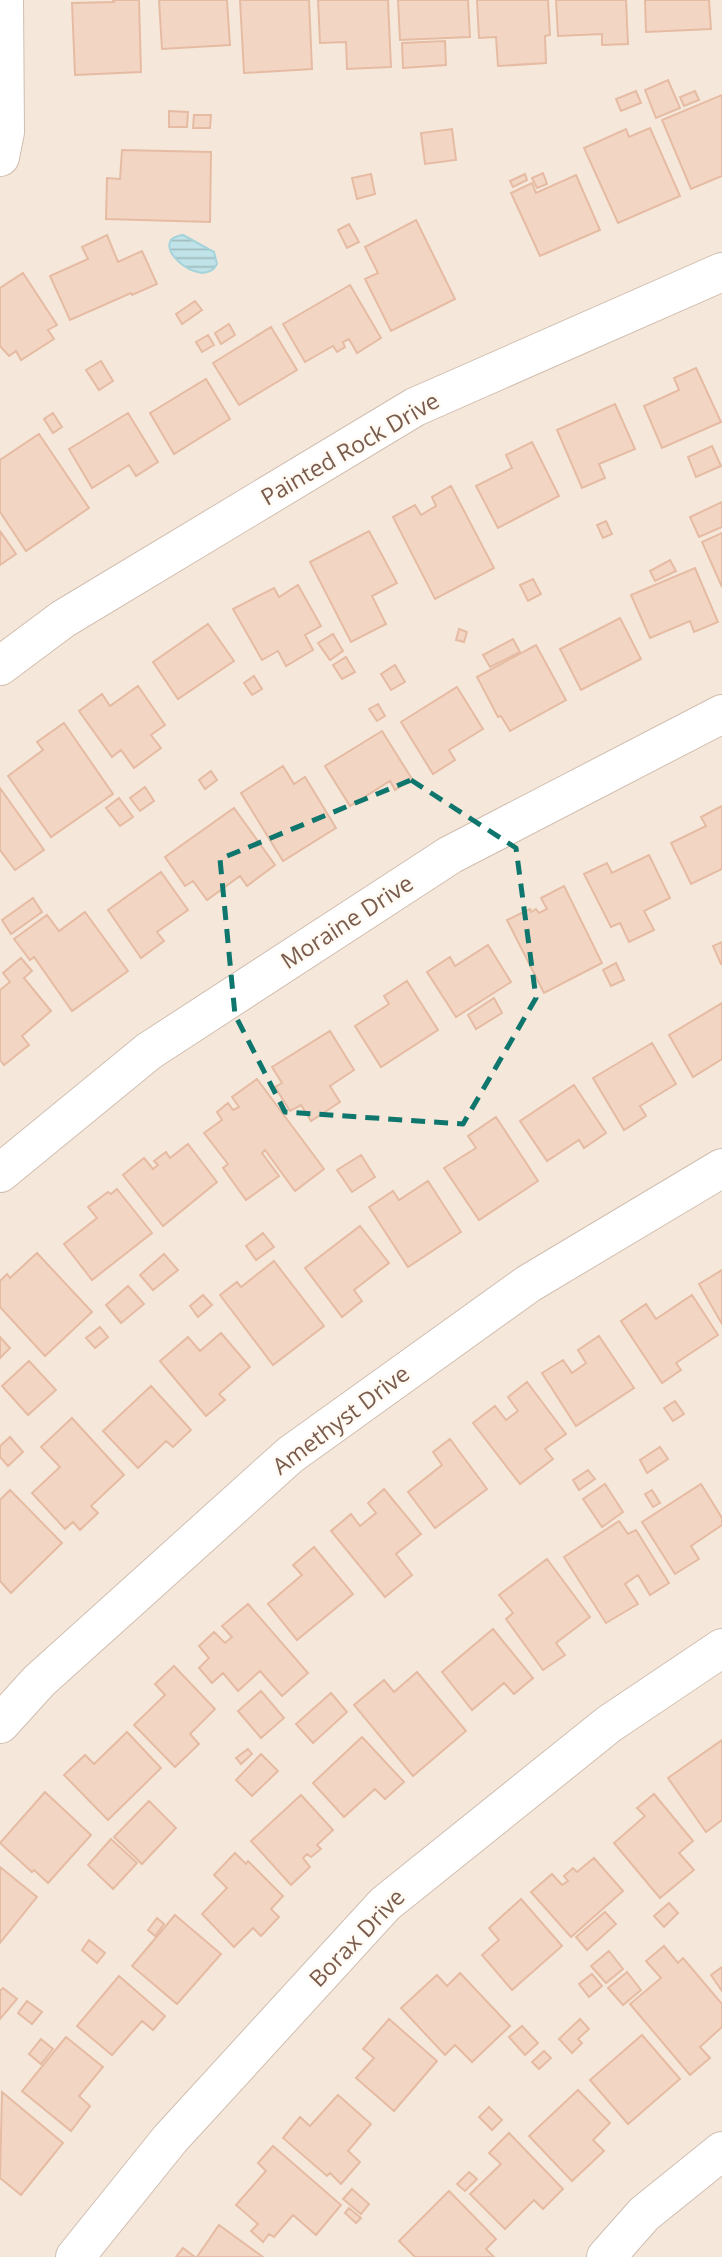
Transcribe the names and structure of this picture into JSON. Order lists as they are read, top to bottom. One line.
{"streets":{"street":["Painted Rock Drive","Moraine Drive","Amethyst Drive","Borax Drive"]}}
